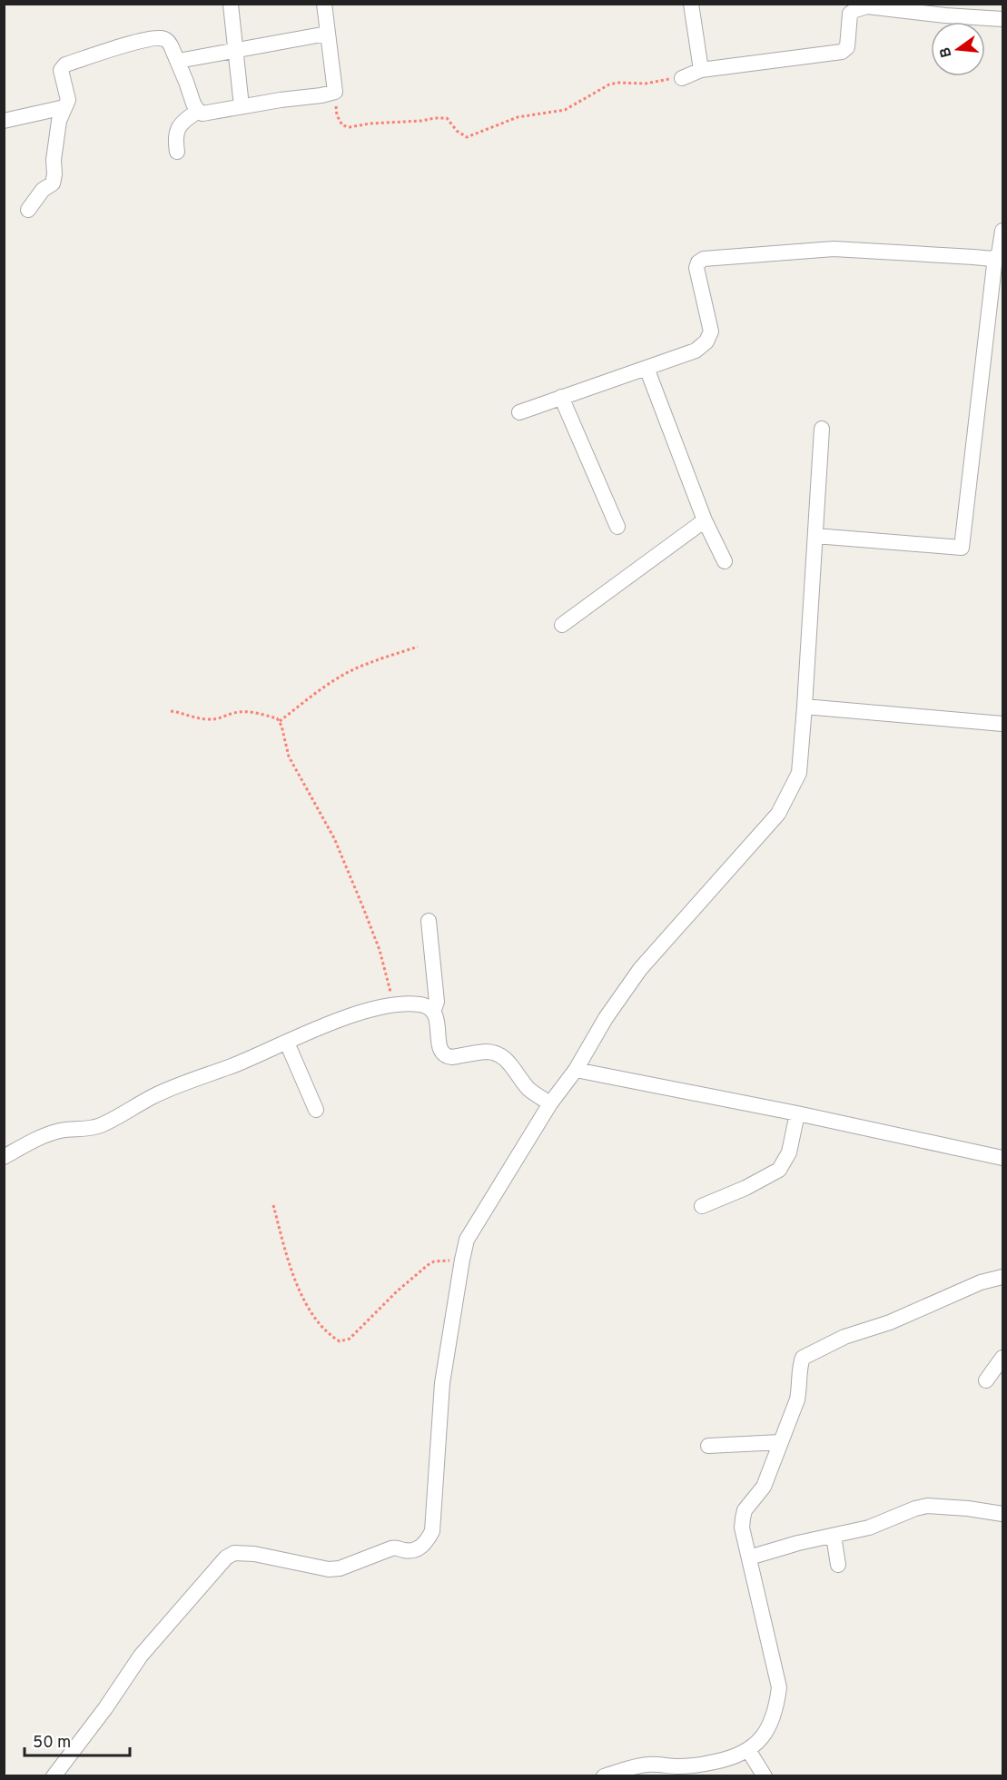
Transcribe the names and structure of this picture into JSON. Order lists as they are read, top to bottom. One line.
{"scale_bar":"50 m","north":"left"}
